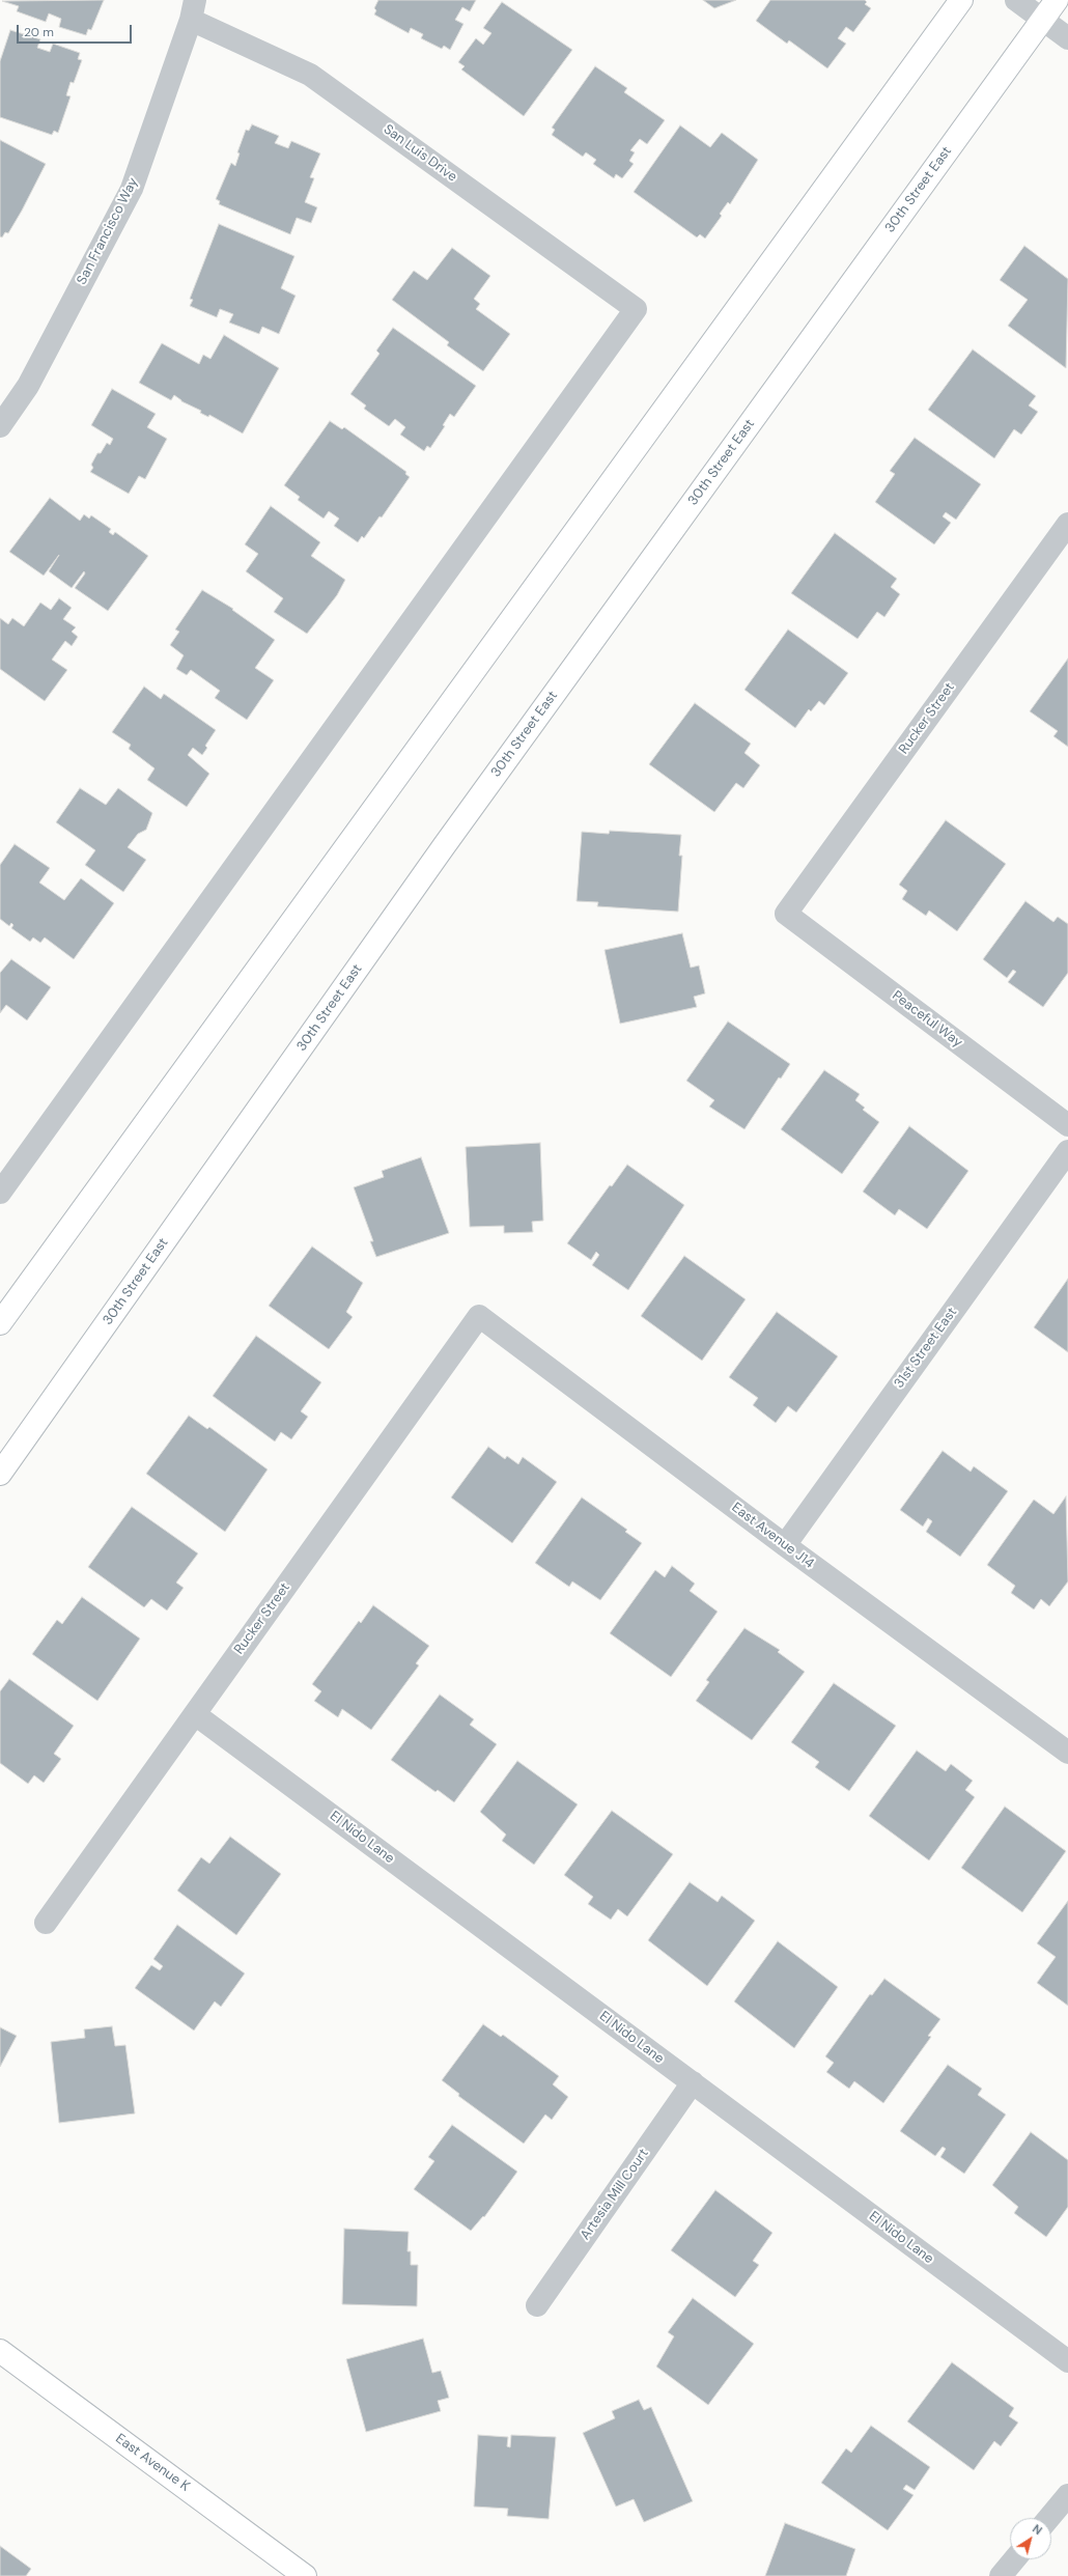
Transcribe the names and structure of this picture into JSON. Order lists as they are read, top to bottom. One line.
{"streets":{"main road":["30th Street East","East Avenue K"],"street":["San Luis Drive","San Francisco Way","Rucker Street","Peaceful Way","31st Street East","East Avenue J14","El Nido Lane","Artesia Mill Court"]},"crossings":[["San Luis Drive","San Francisco Way"],["Rucker Street","Peaceful Way"],["Rucker Street","East Avenue J14"],["Rucker Street","El Nido Lane"],["31st Street East","East Avenue J14"],["El Nido Lane","Artesia Mill Court"]],"scale_bar":"20 m","north":"top right"}
